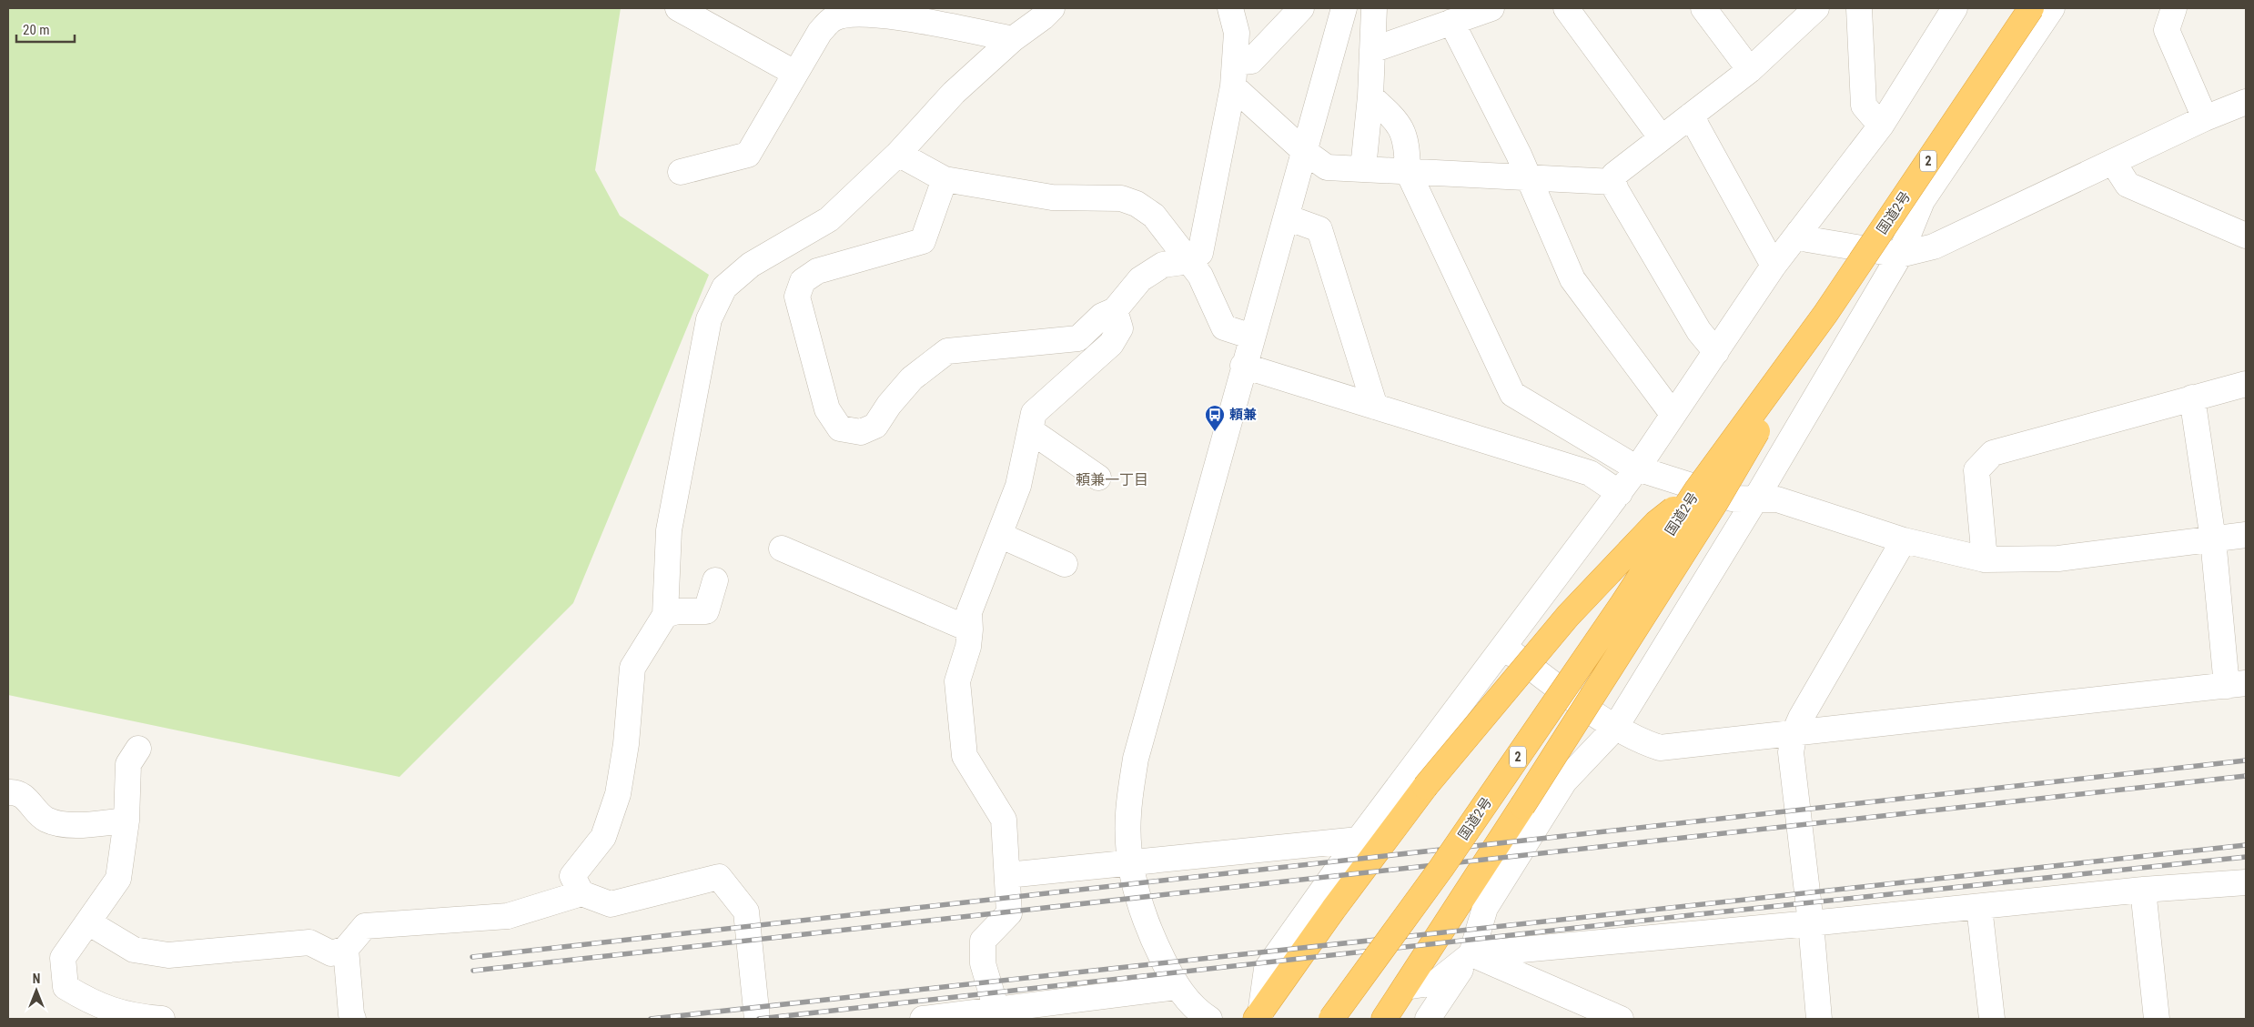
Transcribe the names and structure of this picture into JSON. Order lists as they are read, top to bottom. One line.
{"streets":{"highway":["2","国道2号"]},"districts":["頼兼一丁目"],"places":{"bus stop":["頼兼"]},"scale_bar":"20 m","north":"top"}
